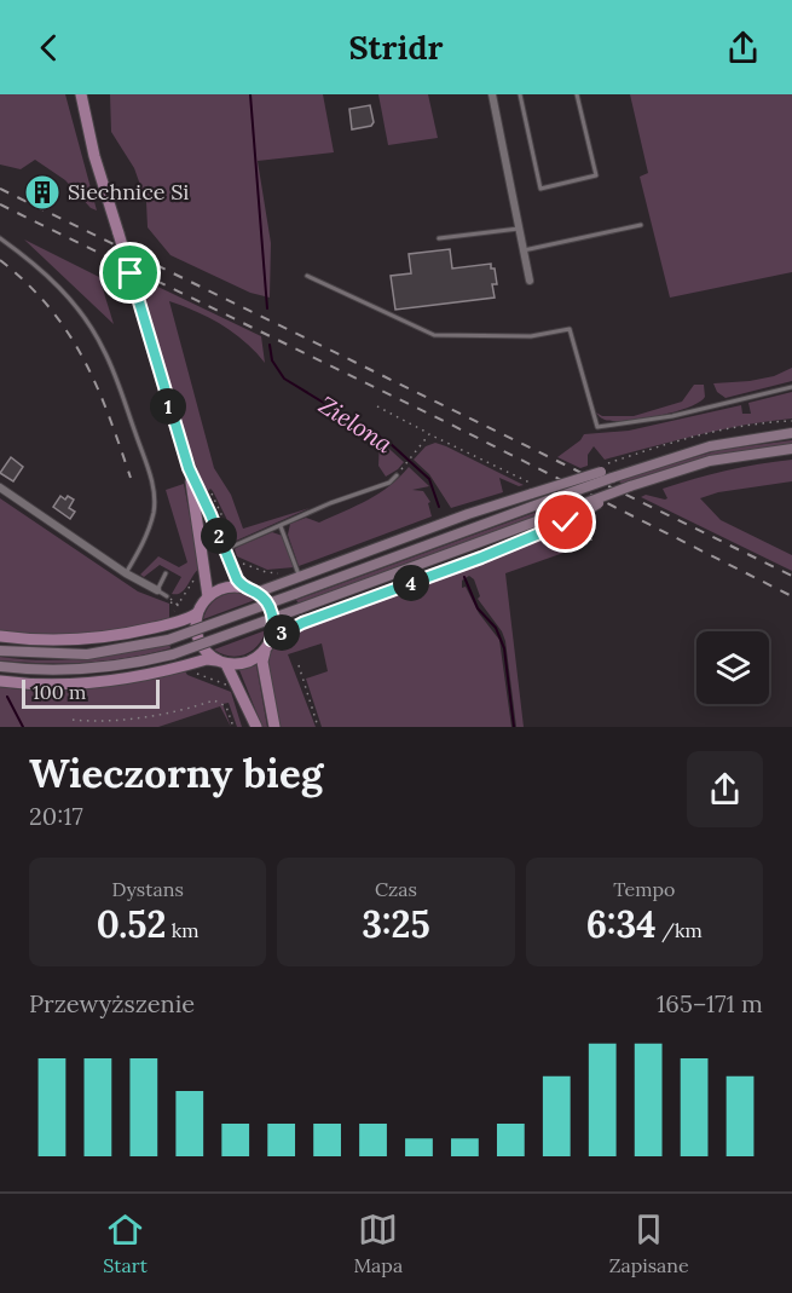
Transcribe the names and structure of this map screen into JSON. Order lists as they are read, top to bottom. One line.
{"water":["Zielona"],"places":{"building":["Siechnice Si"]},"scale_bar":"100 m","page":{"header":"Stridr","pins":["1","2","4","3"],"scale":"100 m","heading":["Wieczorny bieg","20:17"],"stats":[["Dystans","0.52 km"],["Czas","3:25"],["Tempo","6:34 /km"]],"chart":["Przewyższenie","165–171 m"],"tabs":["Start","Mapa","Zapisane"]}}
